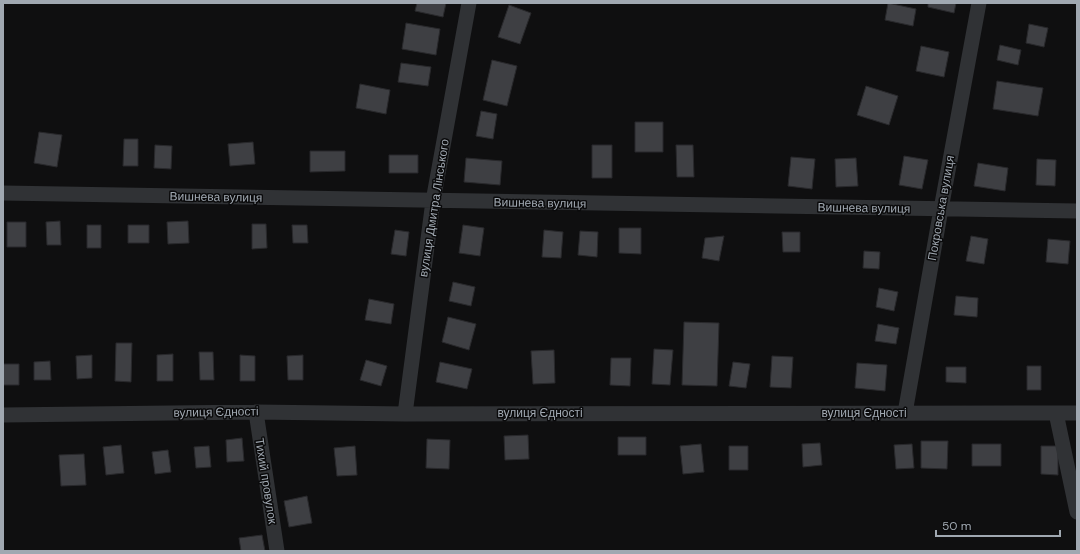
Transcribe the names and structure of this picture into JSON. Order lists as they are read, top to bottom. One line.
{"streets":{"street":["Вишнева вулиця","вулиця Дмитра Лінського","Покровська вулиця","вулиця Єдності","Тихий провулок"]},"crossings":[["Вишнева вулиця","вулиця Дмитра Лінського"],["Вишнева вулиця","Покровська вулиця"],["вулиця Дмитра Лінського","вулиця Єдності"],["Покровська вулиця","вулиця Єдності"],["вулиця Єдності","Тихий провулок"]],"scale_bar":"50 m"}
